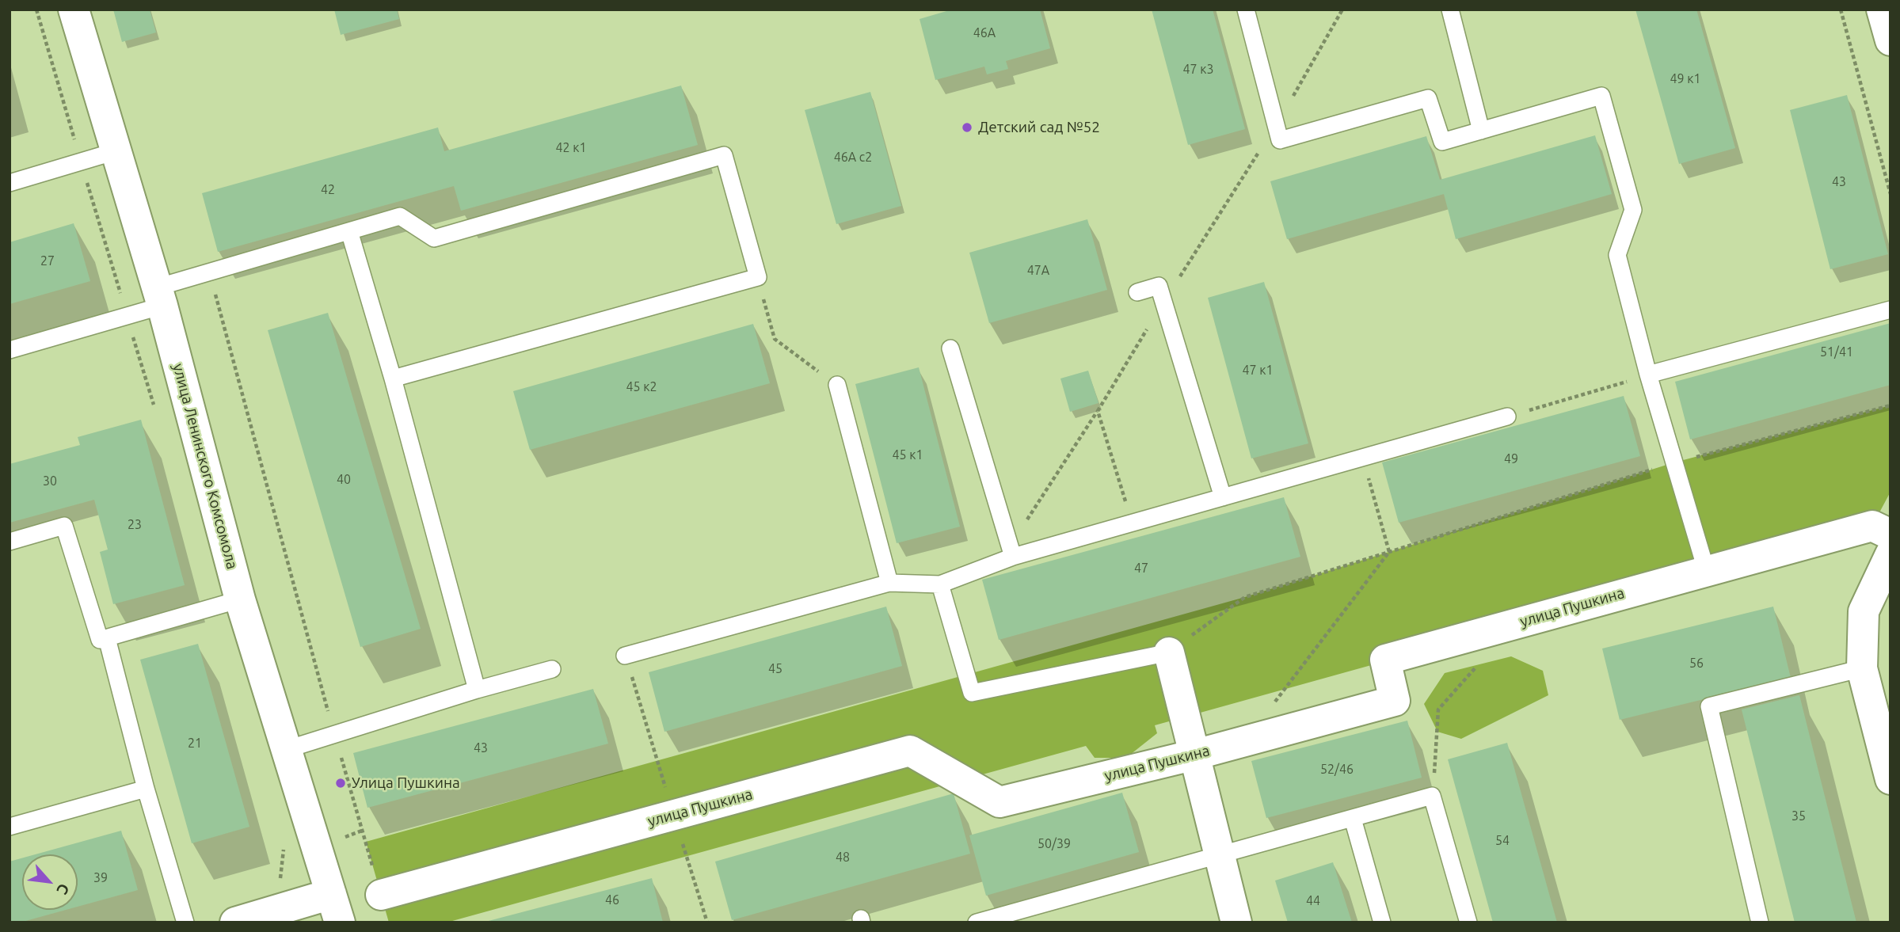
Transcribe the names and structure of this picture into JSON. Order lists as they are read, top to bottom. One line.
{"streets":{"street":["улица Ленинского Комсомола","улица Пушкина"]},"places":["Детский сад №52","Улица Пушкина"],"house_numbers":["46А","47 к3","49 к1","42 к1","46А с2","43","42","27","47А","51/41","47 к1","45 к2","45 к1","49","40","30","23","47","56","45","21","43","52/46","35","54","50/39","48","39","46","44"],"north":"bottom right"}
